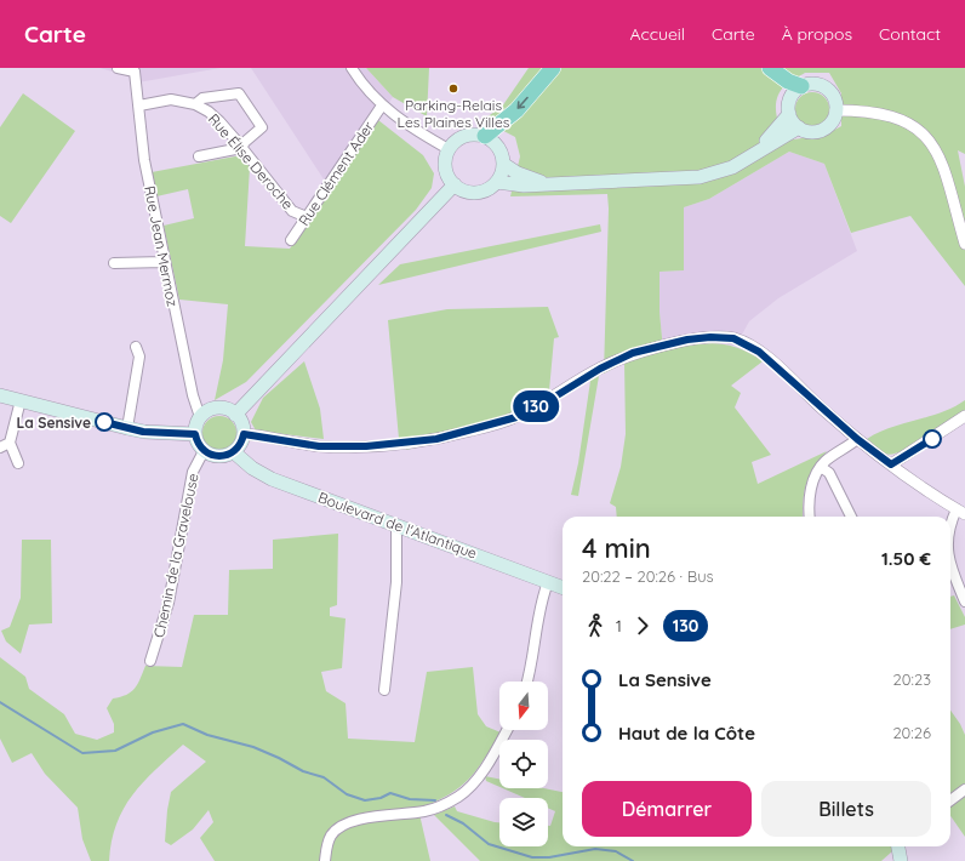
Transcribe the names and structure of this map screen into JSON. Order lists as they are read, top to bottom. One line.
{"streets":{"main road":["Boulevard de l'Atlantique"],"street":["Rue Élise Deroche","Rue Clément Ader","Rue Jean Mermoz","Chemin de la Gravelouse"]},"crossings":[["Rue Élise Deroche","Rue Clément Ader"],["Rue Élise Deroche","Rue Jean Mermoz"],["Rue Jean Mermoz","Boulevard de l'Atlantique"],["Rue Jean Mermoz","Chemin de la Gravelouse"],["Boulevard de l'Atlantique","Chemin de la Gravelouse"]],"places":["Parking-Relais Les Plaines Villes","La Sensive"],"lines":["bus line 130"],"north":"bottom","page":{"header":"Carte","nav":["Accueil","Carte","À propos","Contact"],"on_map":"130","heading":["4 min","20:22 – 20:26 · Bus","1.50 €"],"legs":["1","130"],"list":[{"name":"La Sensive","value":"20:23"},{"name":"Haut de la Côte","value":"20:26"}],"buttons":["Démarrer","Billets"]}}
